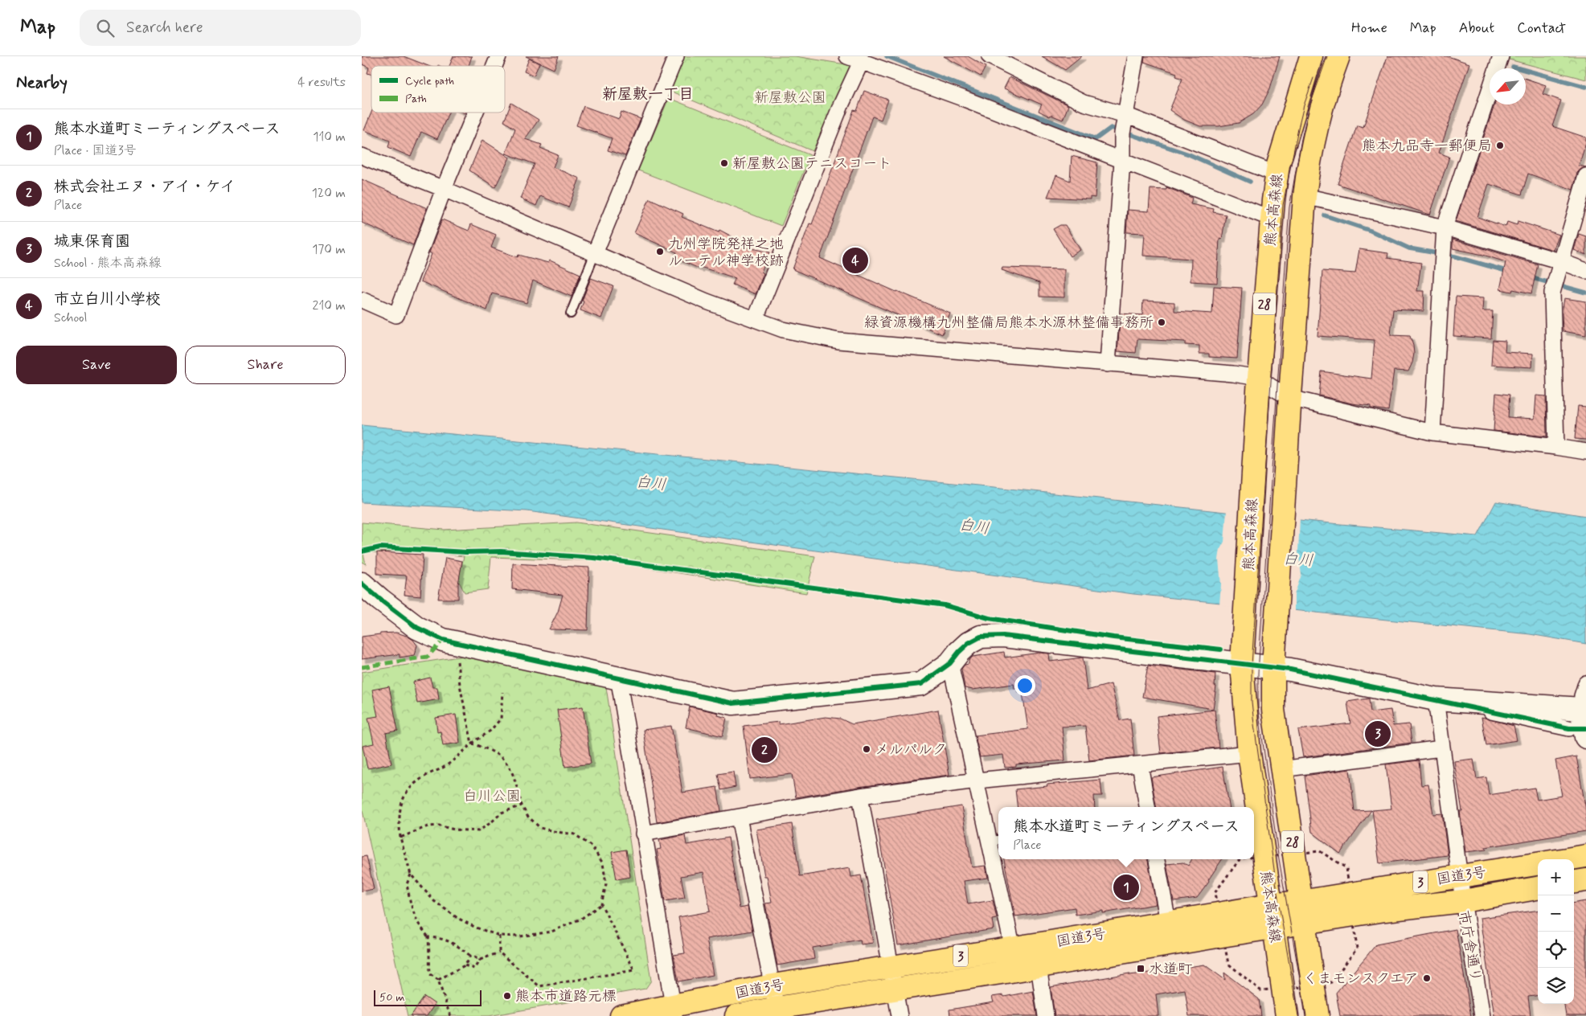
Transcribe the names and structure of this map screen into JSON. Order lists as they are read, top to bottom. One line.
{"streets":{"main road":["熊本高森線","28","国道3号","3"],"street":["市庁舎通り"]},"crossings":[["熊本高森線","国道3号"],["28","国道3号"],["国道3号","市庁舎通り"]],"districts":["新屋敷一丁目"],"water":["白川"],"parks":["新屋敷公園","白川公園"],"places":{"other":["熊本九品寺一郵便局","新屋敷公園テニスコート","九州学院発祥之地 ルーテル神学校跡","緑資源機構九州整備局熊本水源林整備事務所","メルパルク","くまモンスクエア","熊本市道路元標"],"transit":["水道町"]},"legend":["Cycle path","Path"],"scale_bar":"50 m","north":"bottom left","page":{"header":"Map","search":"Search here","nav":["Home","Map","About","Contact"],"heading":["Nearby","4 results"],"list":[{"mark":"1","name":"熊本水道町ミーティングスペース","note":"Place · 国道3号","value":"110 m"},{"mark":"2","name":"株式会社エヌ・アイ・ケイ","note":"Place","value":"120 m"},{"mark":"3","name":"城東保育園","note":"School · 熊本高森線","value":"170 m"},{"mark":"4","name":"市立白川小学校","note":"School","value":"210 m"}],"pins":["4","3","2","1"],"buttons":["Save","Share"],"popup":["熊本水道町ミーティングスペース","Place"],"map_buttons":["+","−"],"scale":"50 m"}}
